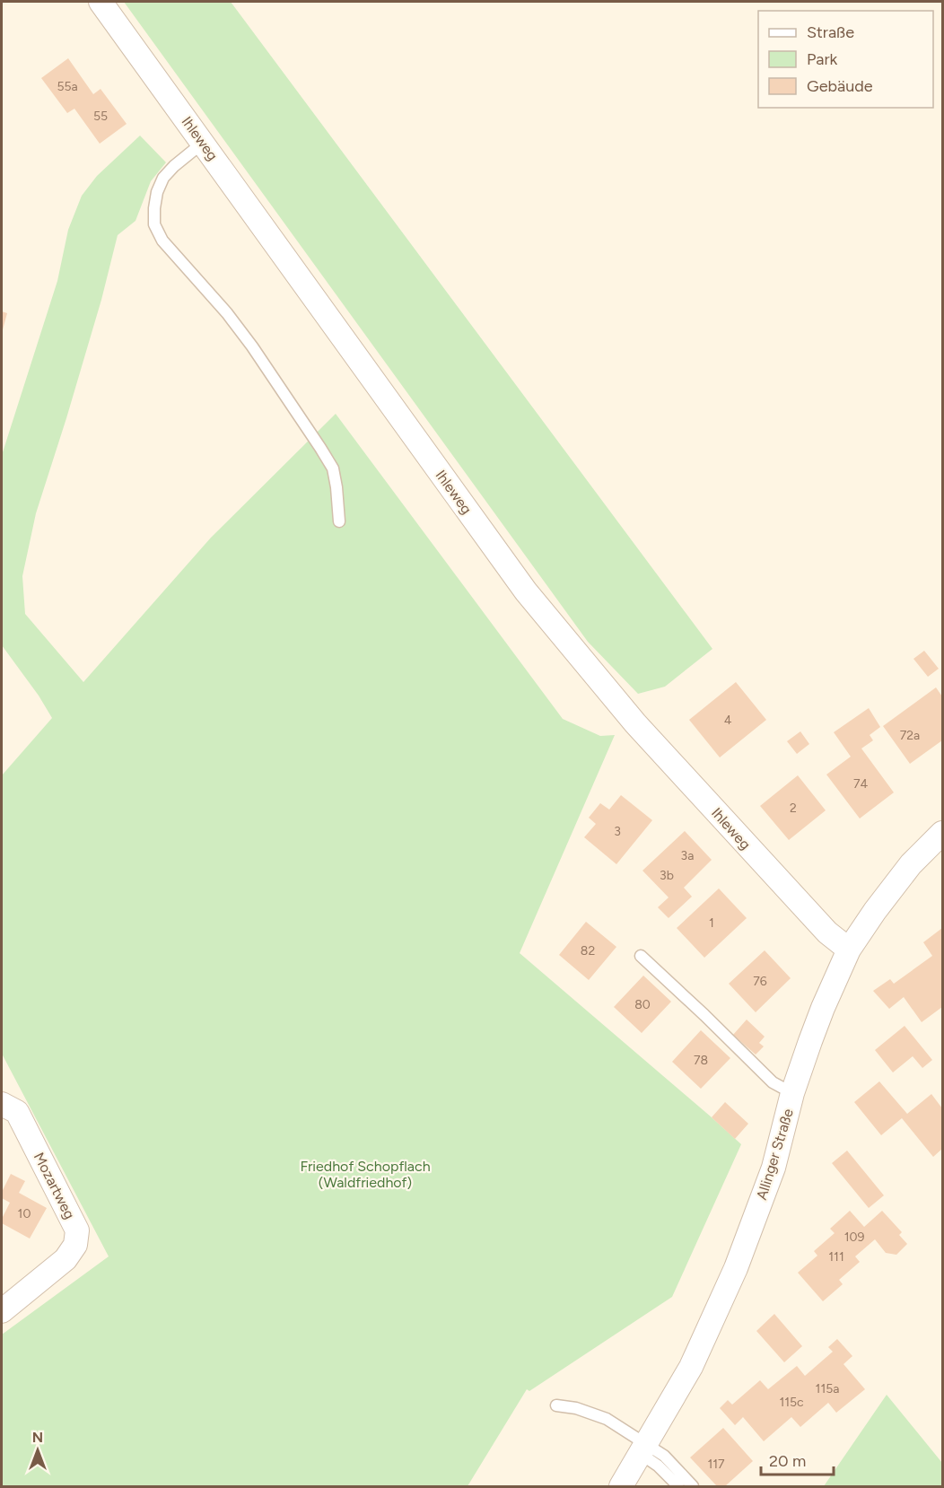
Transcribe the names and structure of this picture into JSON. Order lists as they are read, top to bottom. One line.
{"streets":{"street":["Ihleweg","Allinger Straße","Mozartweg"]},"crossings":[["Ihleweg","Allinger Straße"]],"parks":["Friedhof Schopflach (Waldfriedhof)"],"house_numbers":["55a","55","4","72a","74","2","3","3a","3b","1","82","76","80","78","10","109","111","115a","115c","117"],"legend":["Straße","Park","Gebäude"],"scale_bar":"20 m","north":"top"}
